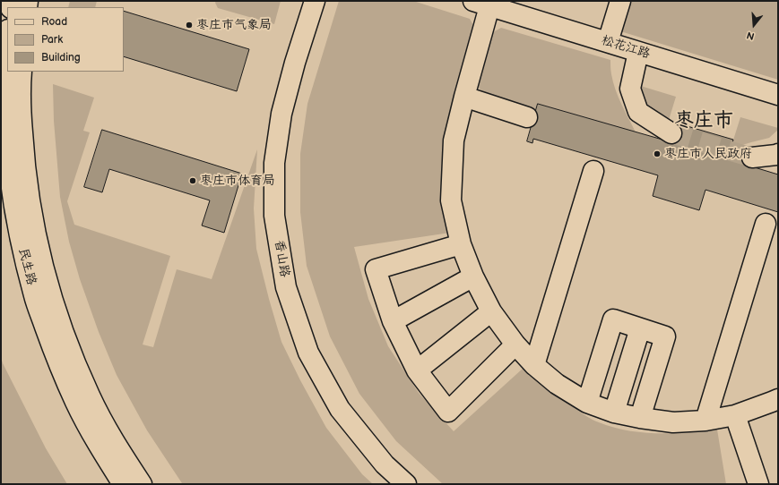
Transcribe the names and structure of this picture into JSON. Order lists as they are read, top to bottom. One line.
{"streets":{"street":["松花江路","香山路","民生路"]},"districts":["枣庄市"],"places":["枣庄市气象局","枣庄市人民政府","枣庄市体育局"],"legend":["Road","Park","Building"],"north":"bottom"}
